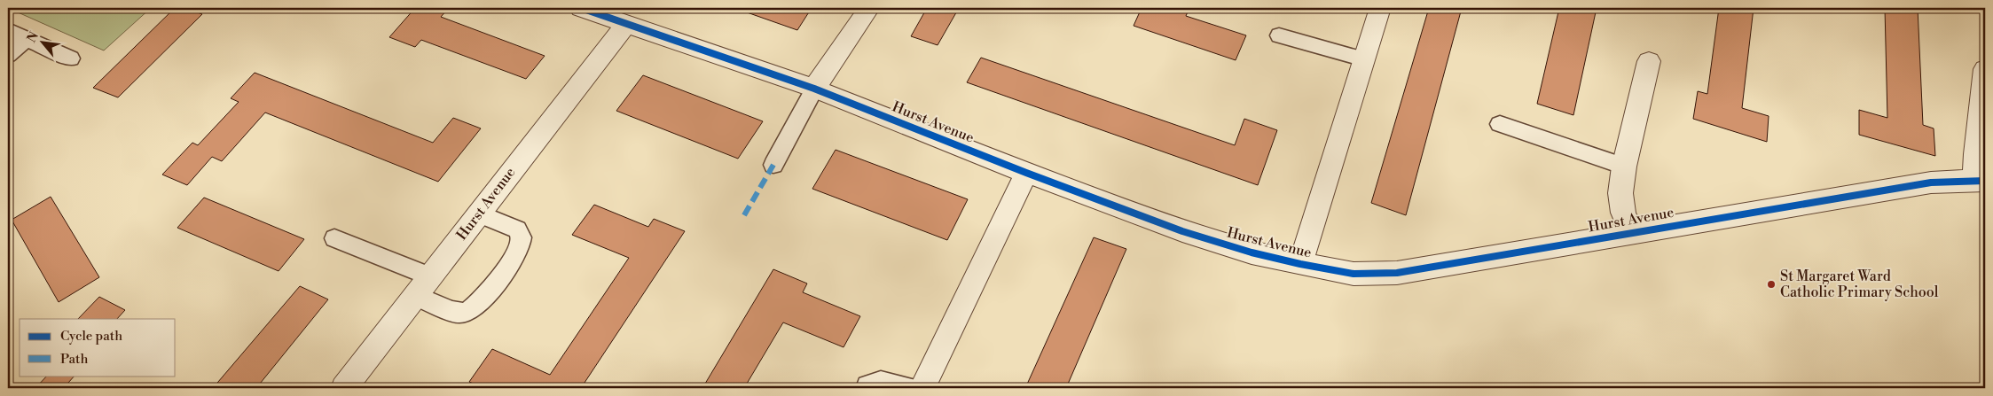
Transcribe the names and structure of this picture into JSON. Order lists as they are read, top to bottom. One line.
{"streets":{"street":["Hurst Avenue"]},"places":["St Margaret Ward Catholic Primary School"],"legend":["Cycle path","Path"],"north":"top left"}
